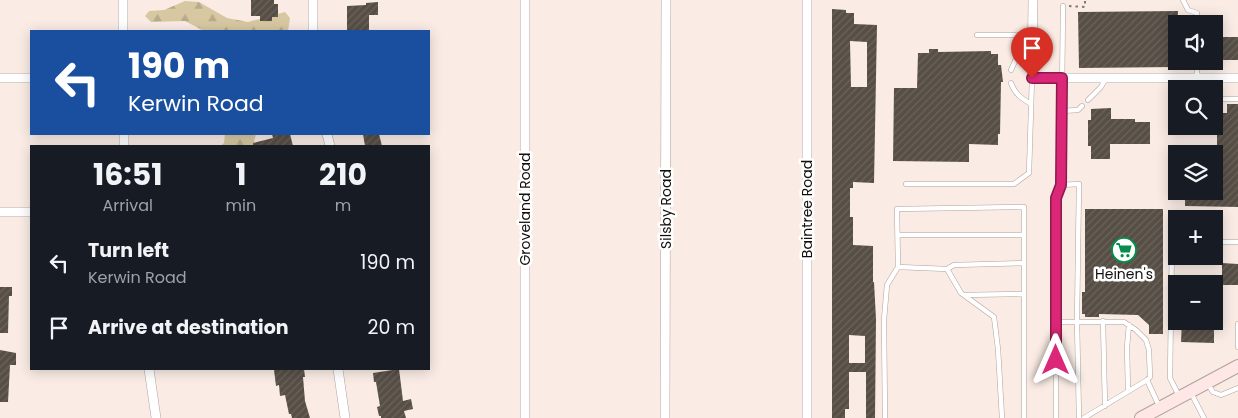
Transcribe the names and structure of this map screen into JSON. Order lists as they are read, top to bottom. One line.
{"streets":{"street":["Groveland Road","Silsby Road","Baintree Road"]},"places":{"supermarket":["Heinen's"]},"page":{"map_buttons":["+","−"],"turn":["190 m","Kerwin Road"],"eta":["16:51","Arrival","1","min","210","m"],"list":[{"name":"Turn left","note":"Kerwin Road","value":"190 m"},{"name":"Arrive at destination","value":"20 m"}]}}
